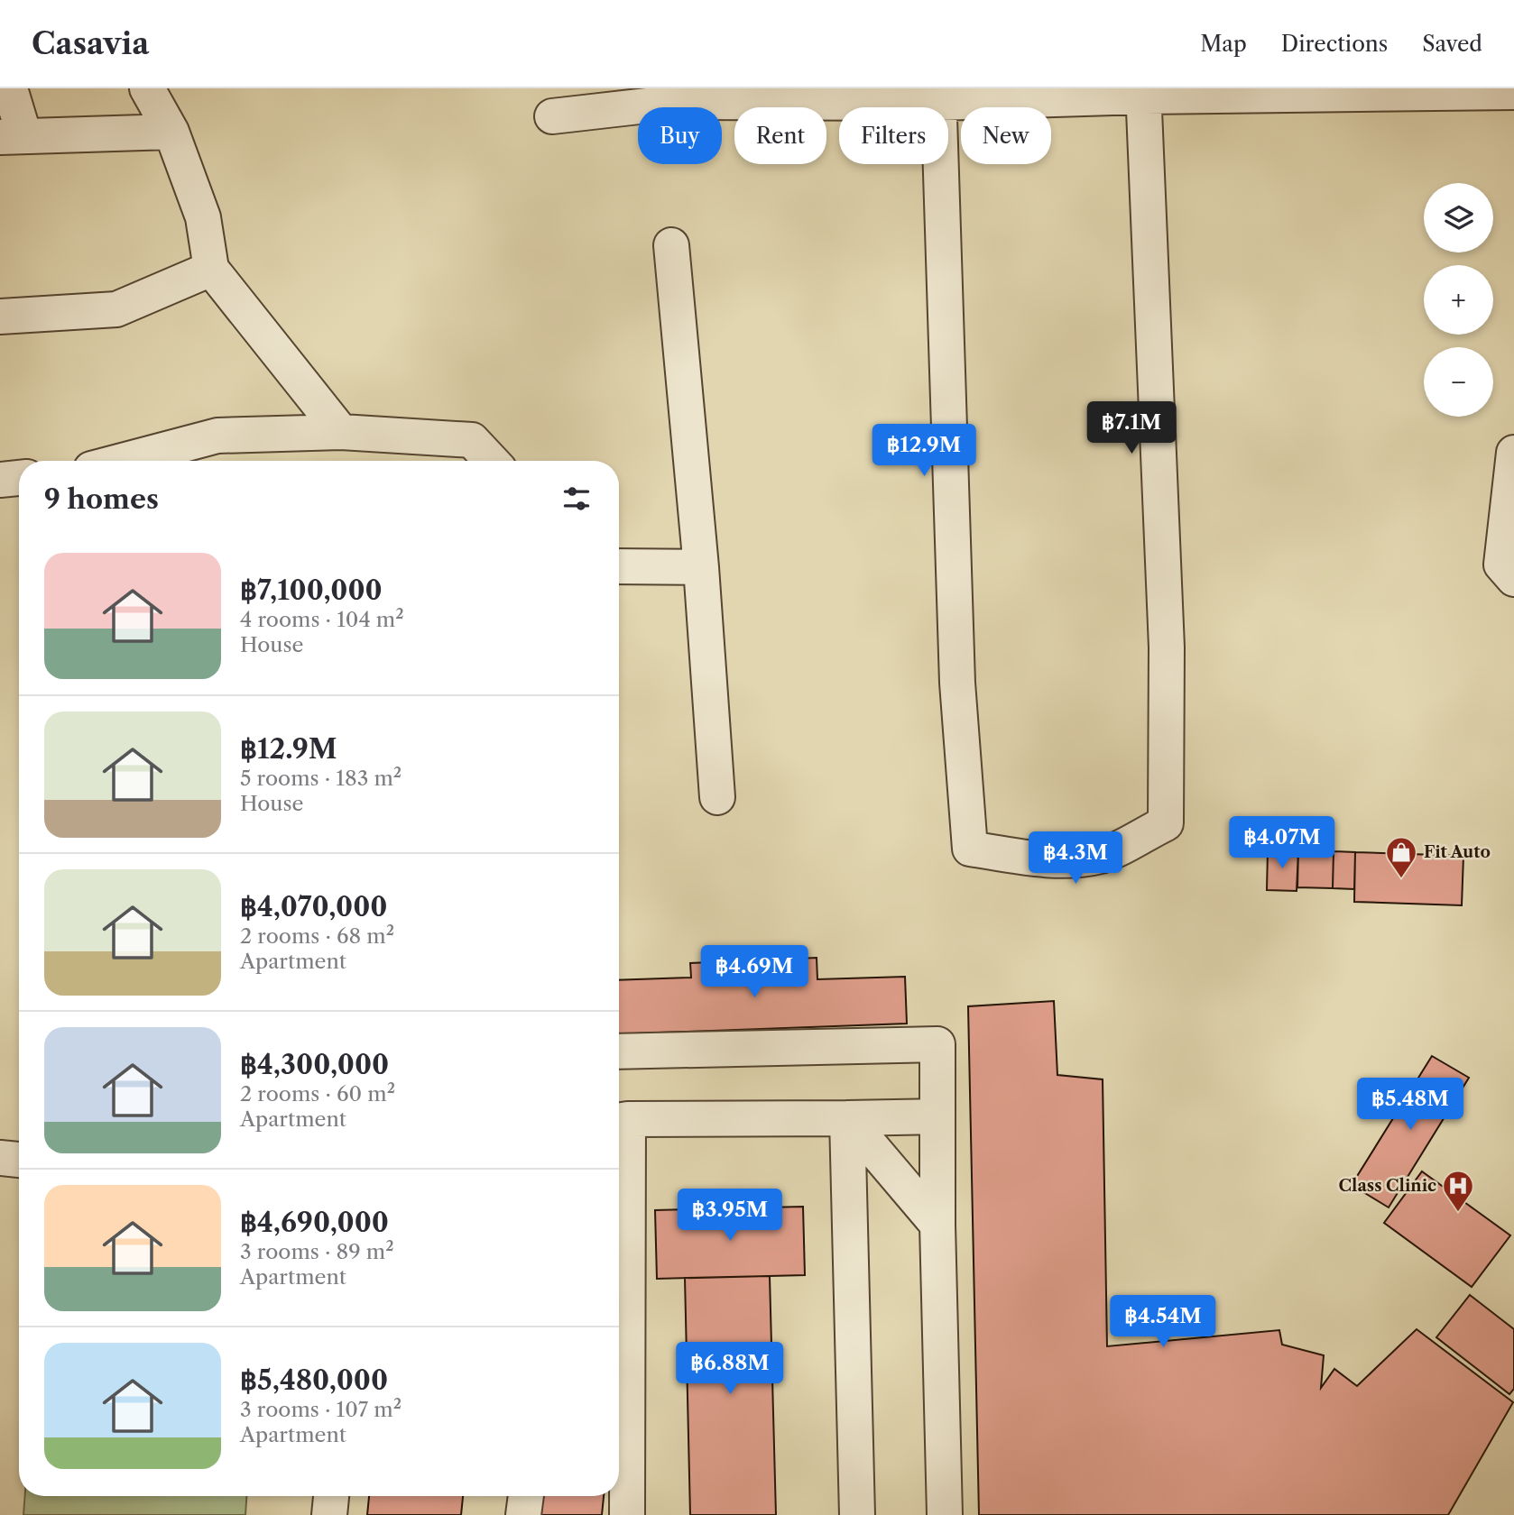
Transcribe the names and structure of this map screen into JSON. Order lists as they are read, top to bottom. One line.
{"places":{"shop":["Fit Auto"],"hospital":["Class Clinic"]},"page":{"header":"Casavia","nav":["Map","Directions","Saved"],"chip":["Buy","Rent","Filters","New"],"map_buttons":["+","−"],"price":["฿7.1M","฿12.9M","฿4.07M","฿4.3M","฿4.69M","฿5.48M","฿3.95M","฿4.54M","฿6.88M"],"heading":"9 homes","list":[{"name":"฿7,100,000","note":"4 rooms · 104 m² · House"},{"name":"฿12.9M","note":"5 rooms · 183 m² · House"},{"name":"฿4,070,000","note":"2 rooms · 68 m² · Apartment"},{"name":"฿4,300,000","note":"2 rooms · 60 m² · Apartment"},{"name":"฿4,690,000","note":"3 rooms · 89 m² · Apartment"},{"name":"฿5,480,000","note":"3 rooms · 107 m² · Apartment"}]}}
